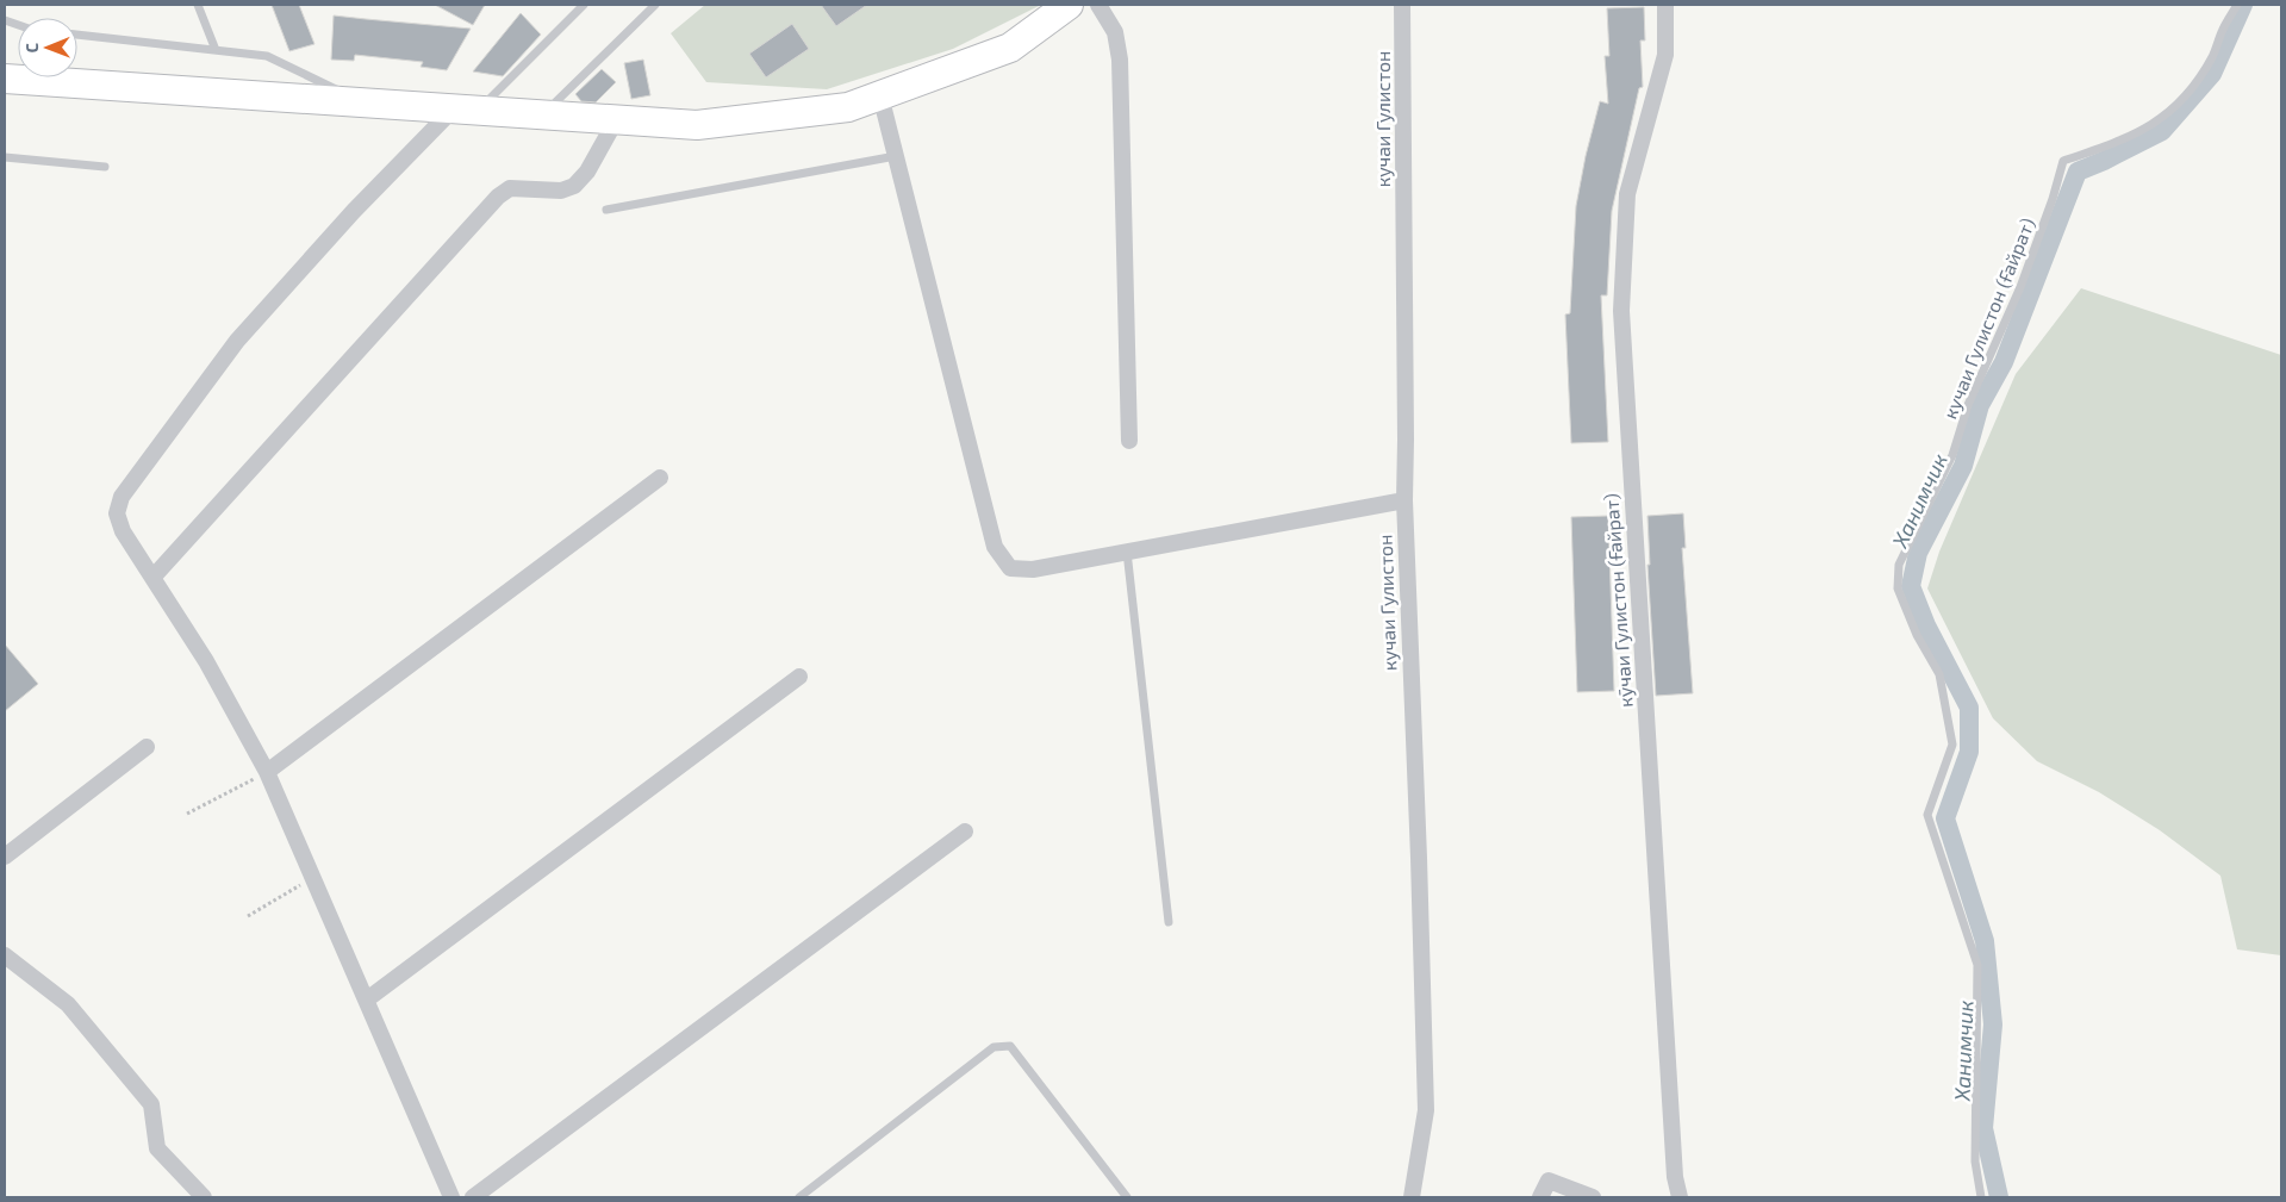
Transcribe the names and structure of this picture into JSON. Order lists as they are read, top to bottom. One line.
{"streets":{"street":["кучаи Гулистон","кӯчаи Гулистон (Ғайрат)"],"lane":["кучаи Гулистон (Ғайрат)"]},"water":["Ханимчик"],"north":"left"}
